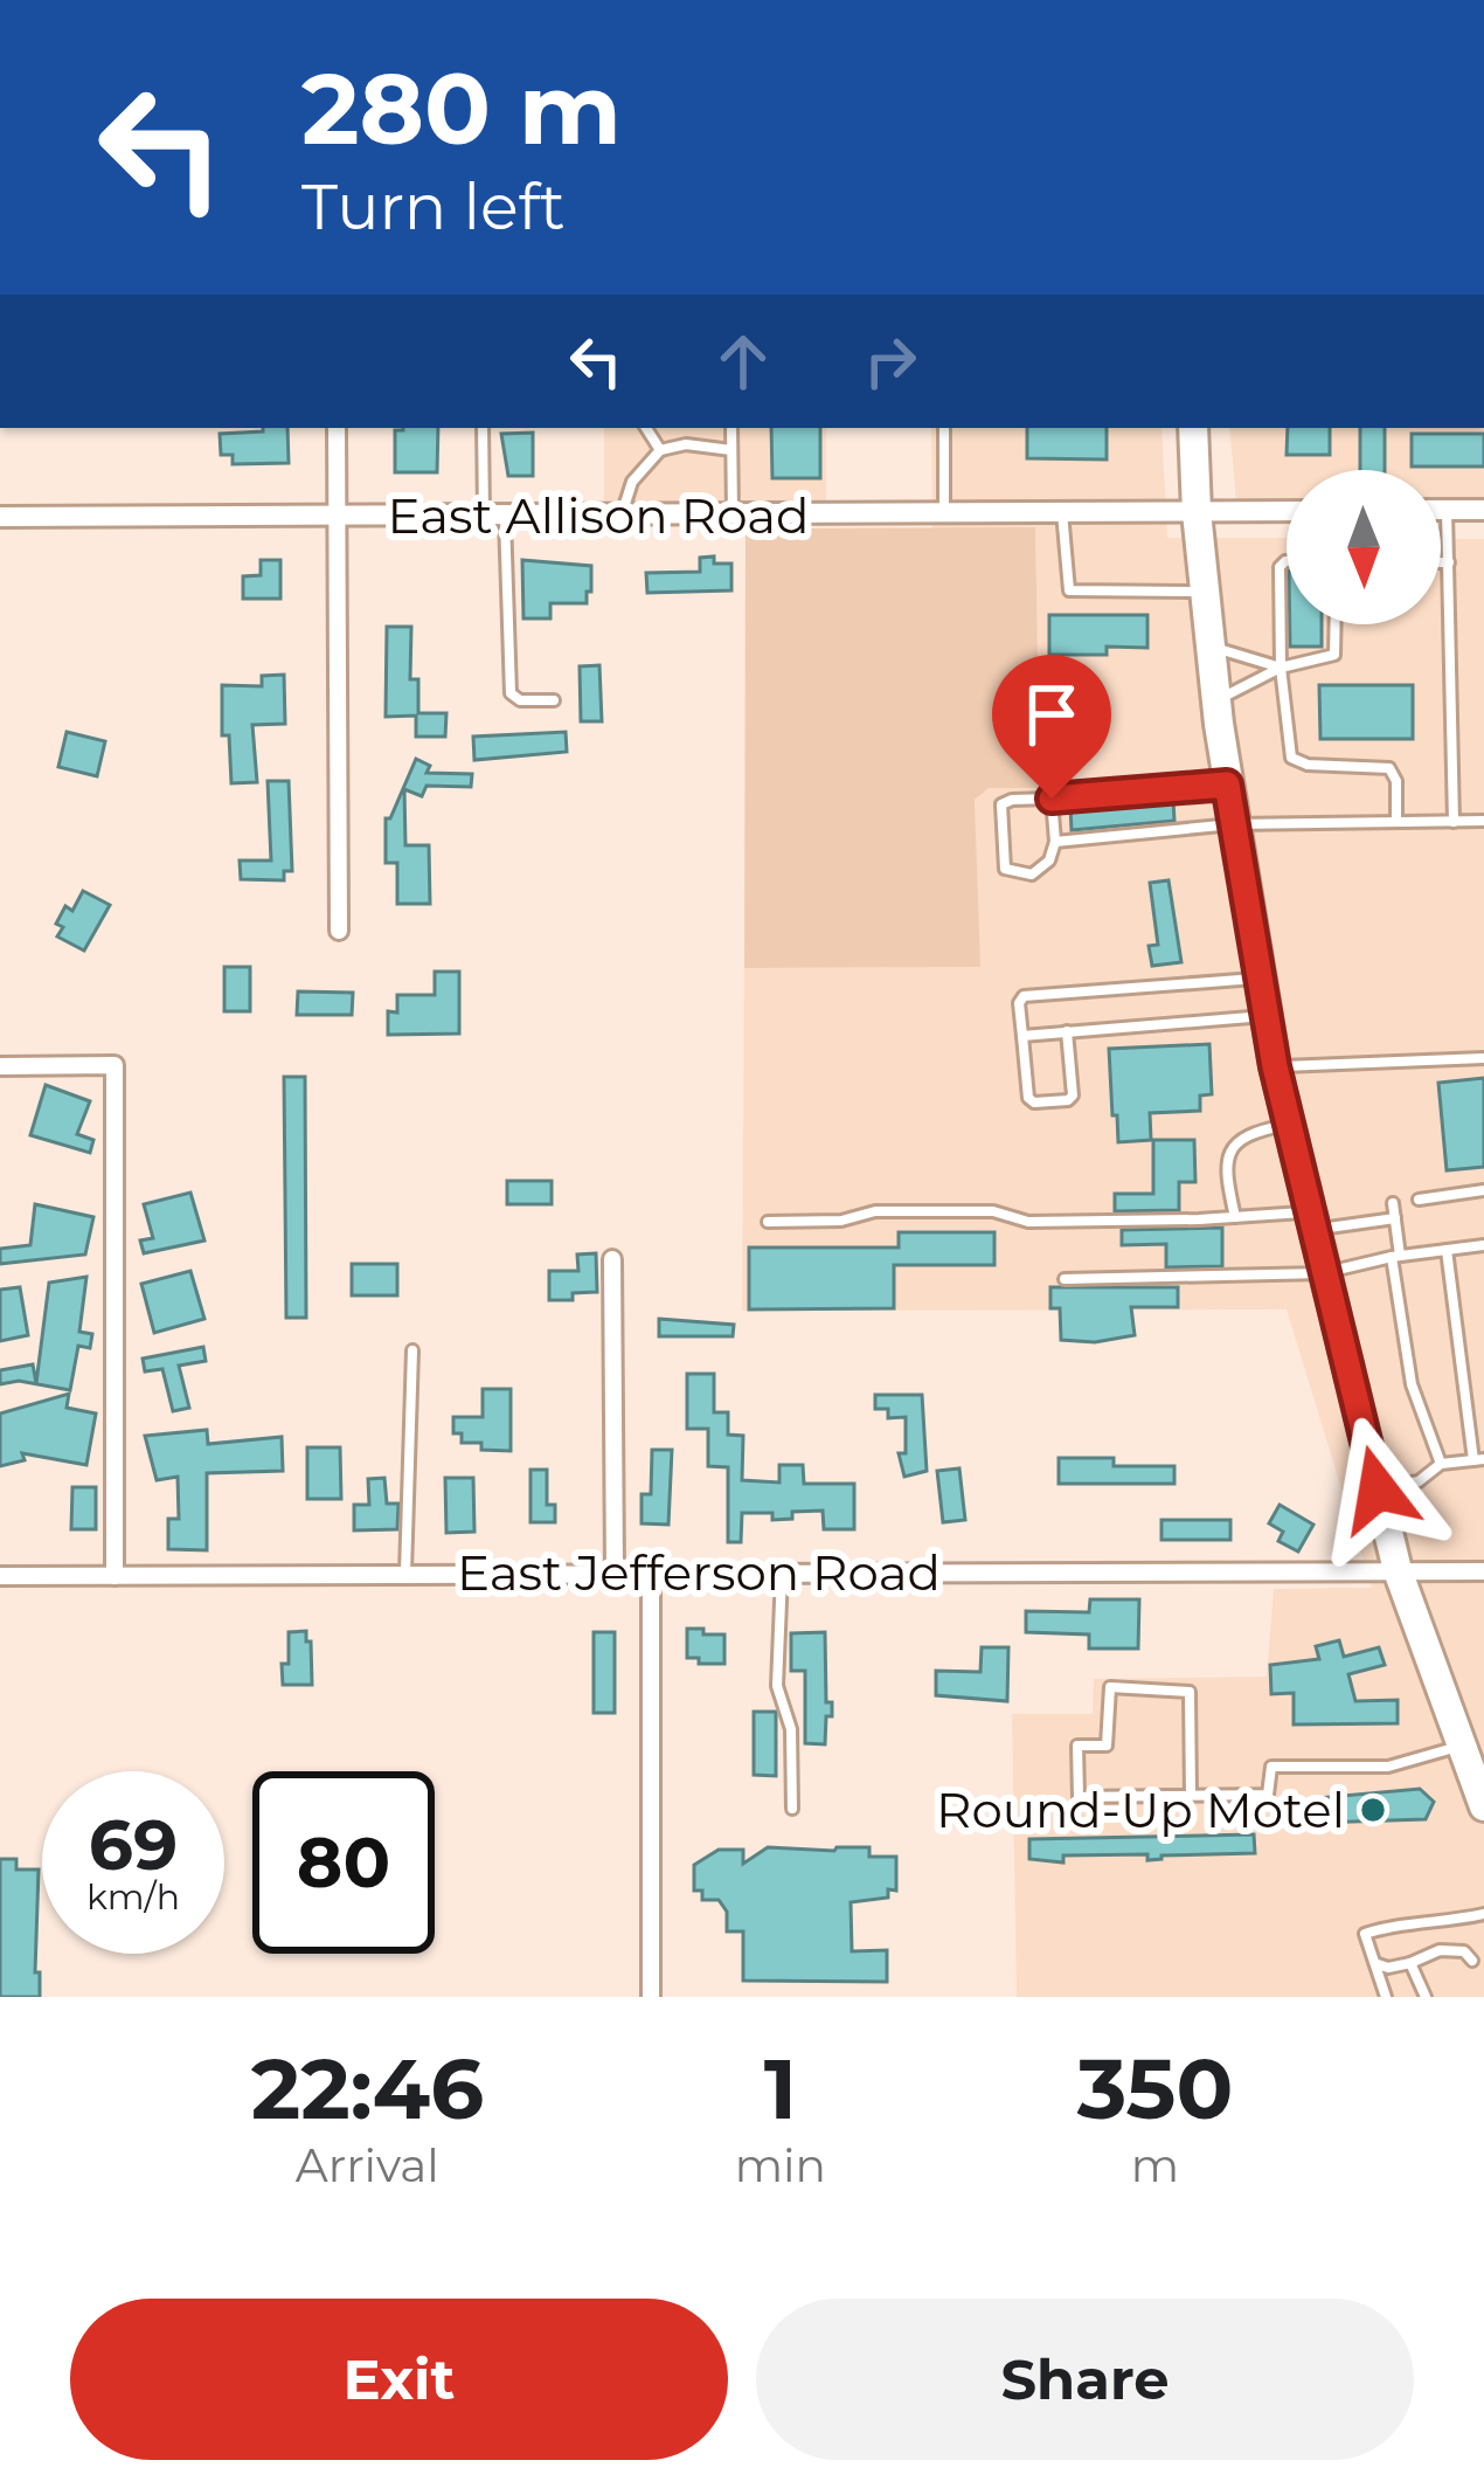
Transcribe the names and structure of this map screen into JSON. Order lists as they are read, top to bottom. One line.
{"streets":{"street":["East Allison Road","East Jefferson Road"]},"places":["Round-Up Motel"],"north":"bottom","page":{"turn":["280 m","Turn left"],"speed":"69 km/h","limit":"80","eta":["22:46","Arrival","1","min","350","m"],"buttons":["Exit","Share"]}}
